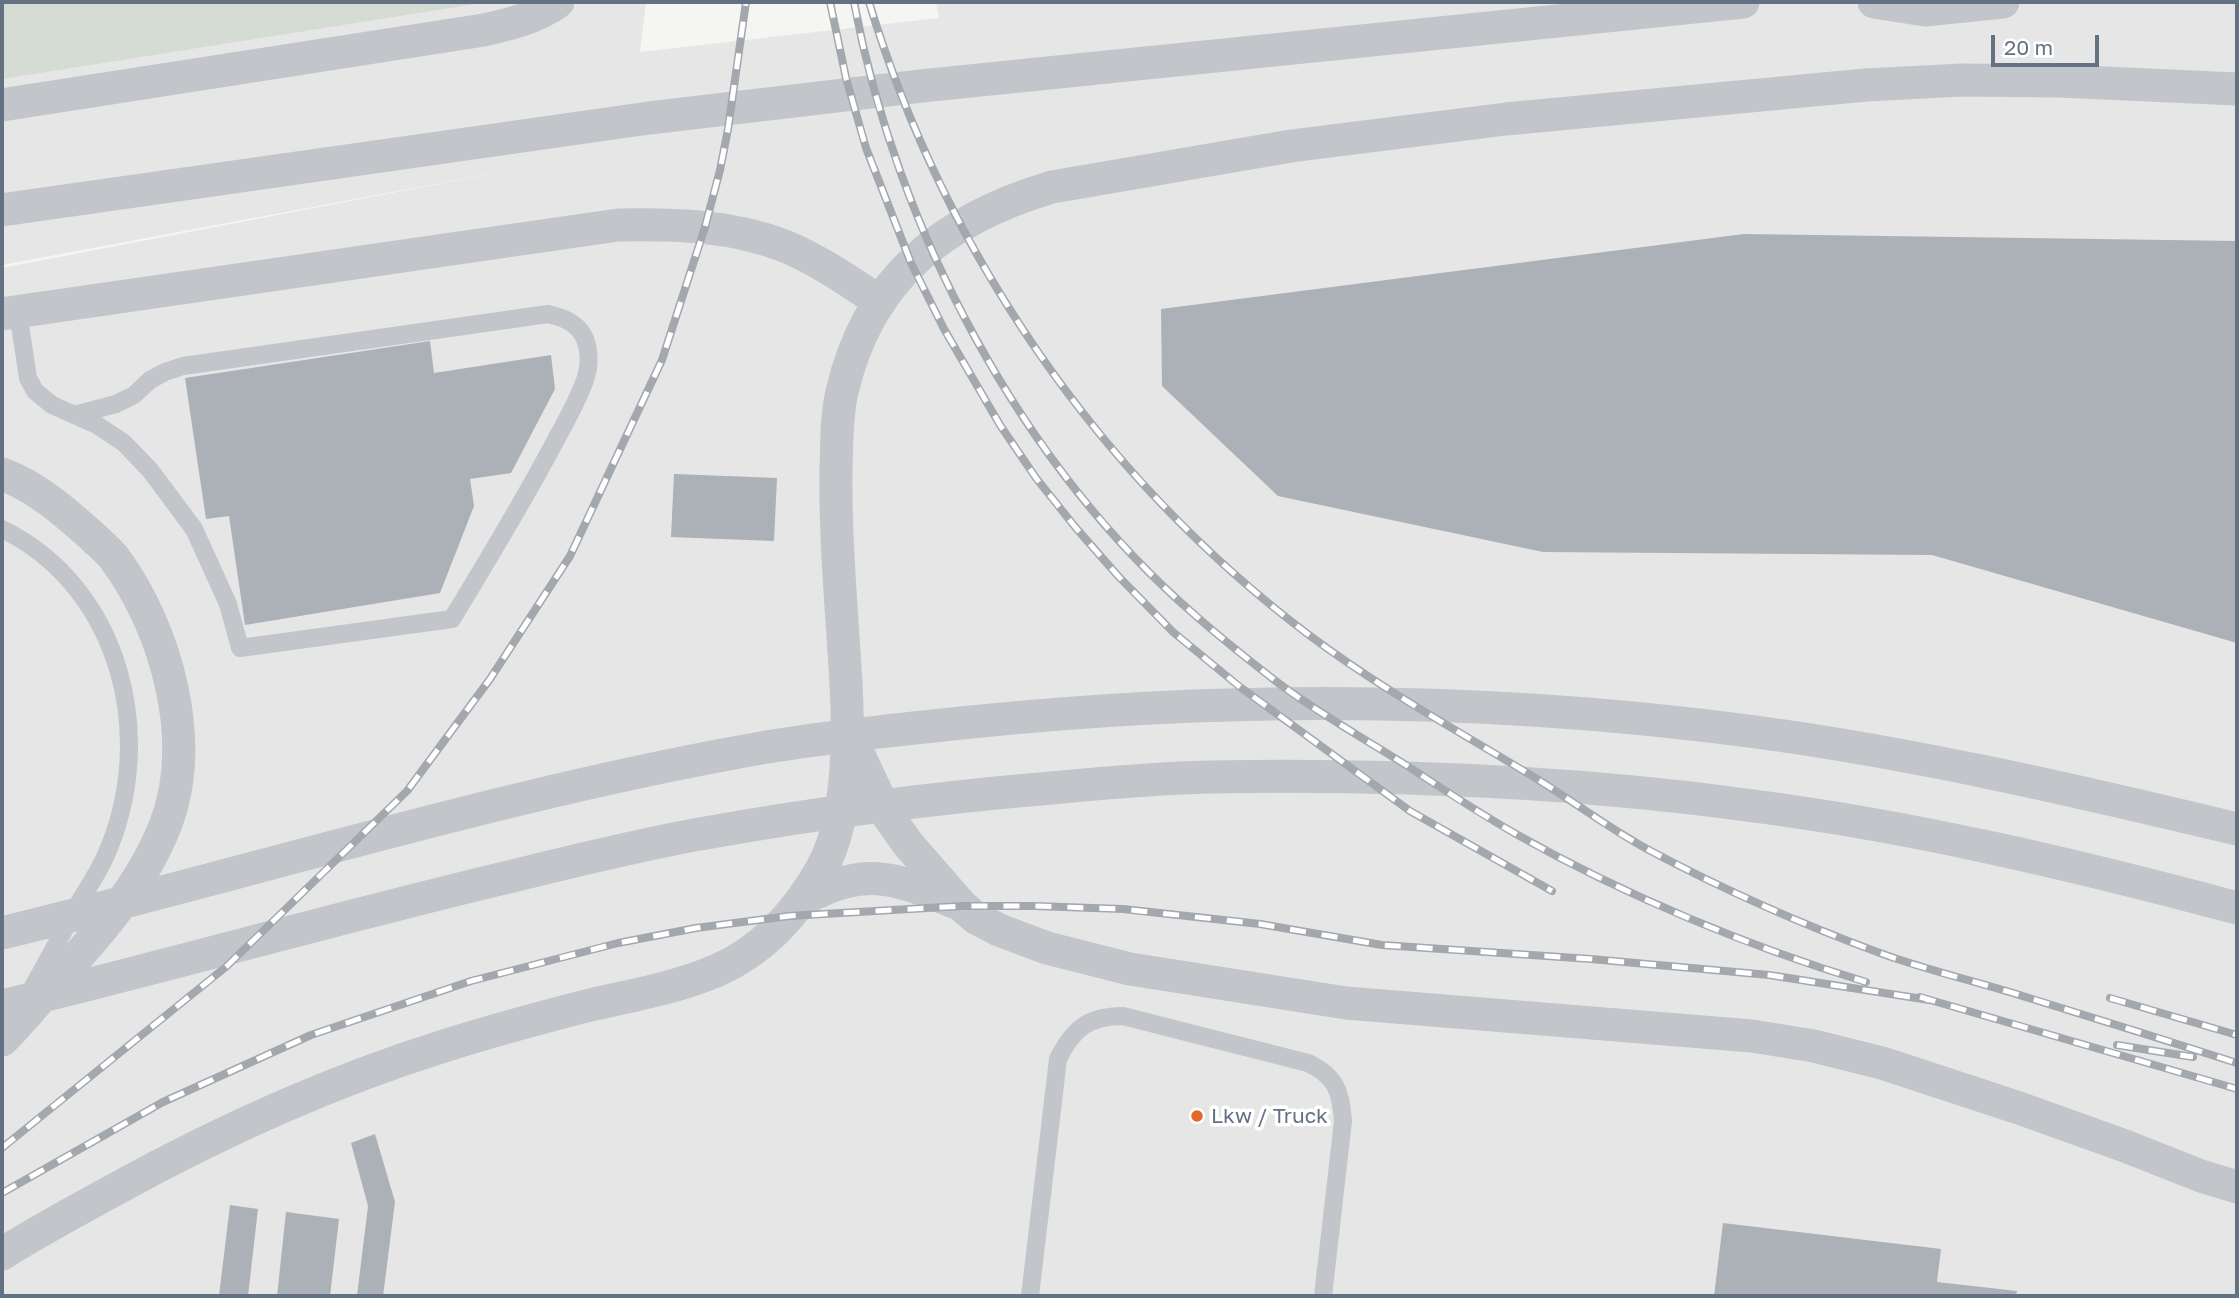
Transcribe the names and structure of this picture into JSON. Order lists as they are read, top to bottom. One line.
{"places":["Lkw / Truck"],"scale_bar":"20 m"}
